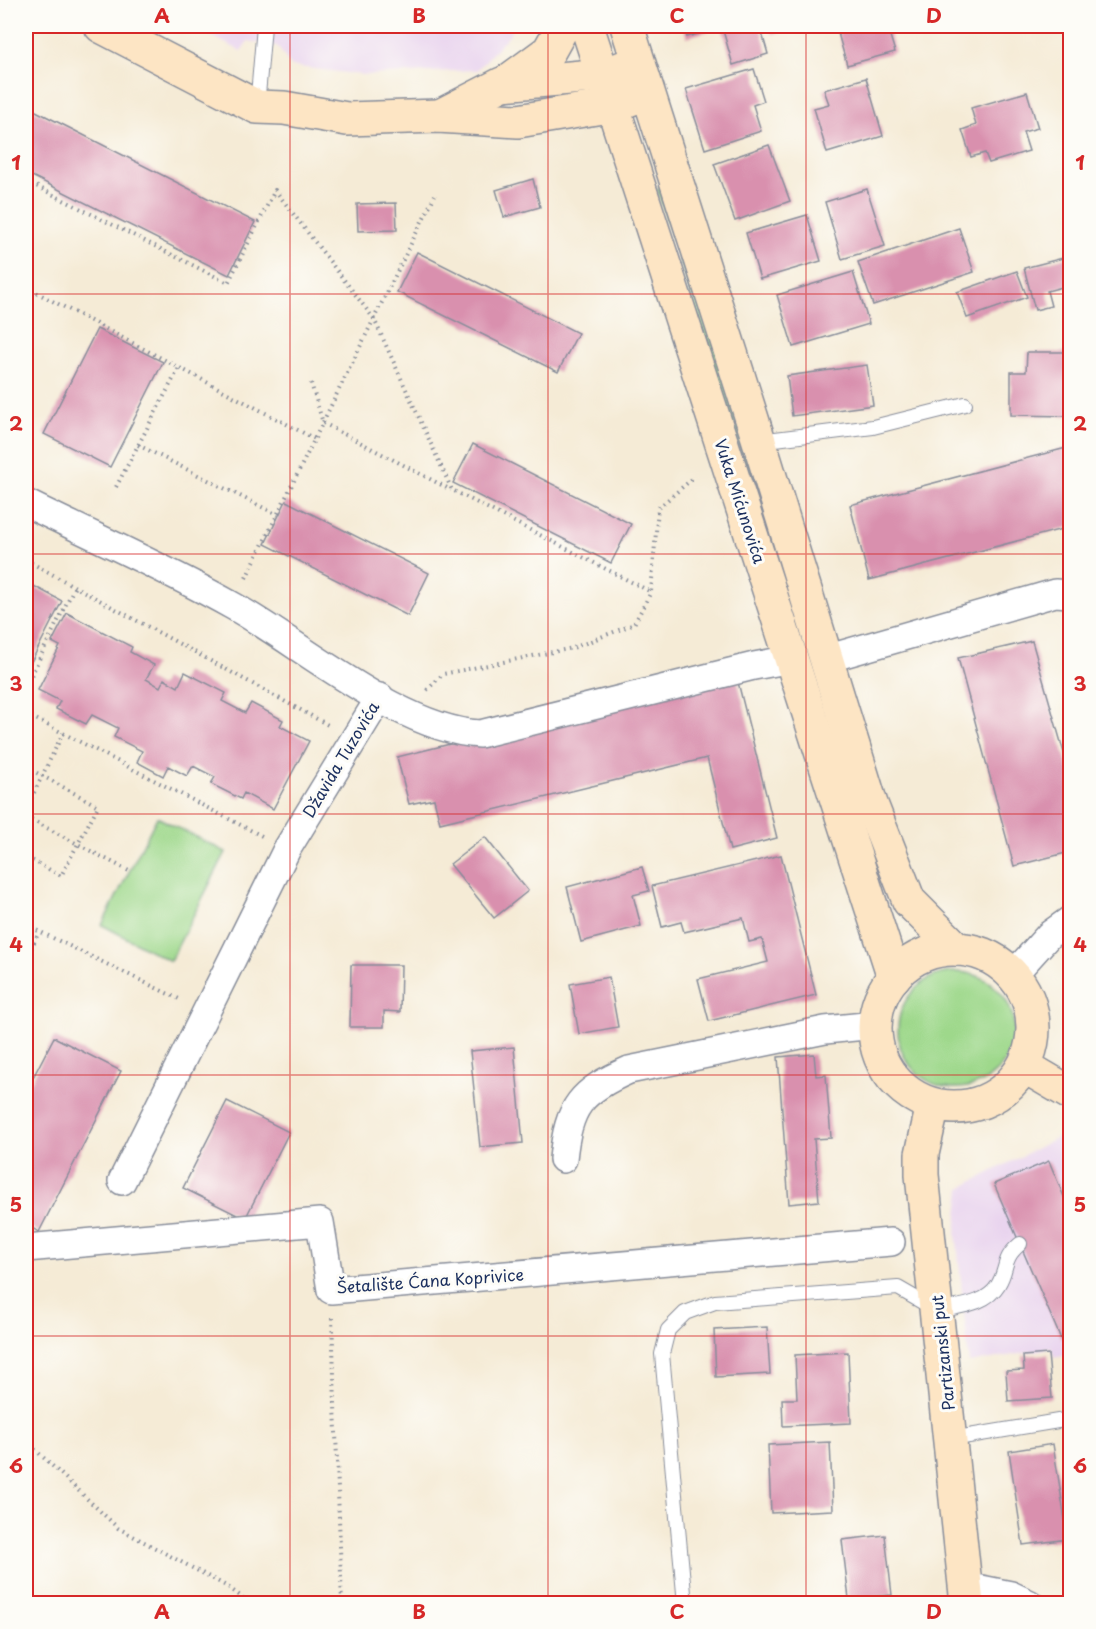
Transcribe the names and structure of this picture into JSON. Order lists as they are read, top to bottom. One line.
{"streets":{"main road":["Vuka Mićunovića","Partizanski put"],"street":["Džavida Tuzovića","Šetalište Ćana Koprivice"]},"crossings":[["Vuka Mićunovića","Partizanski put"]],"grid":{"columns":["A","B","C","D"],"rows":["1","2","3","4","5","6"]}}
